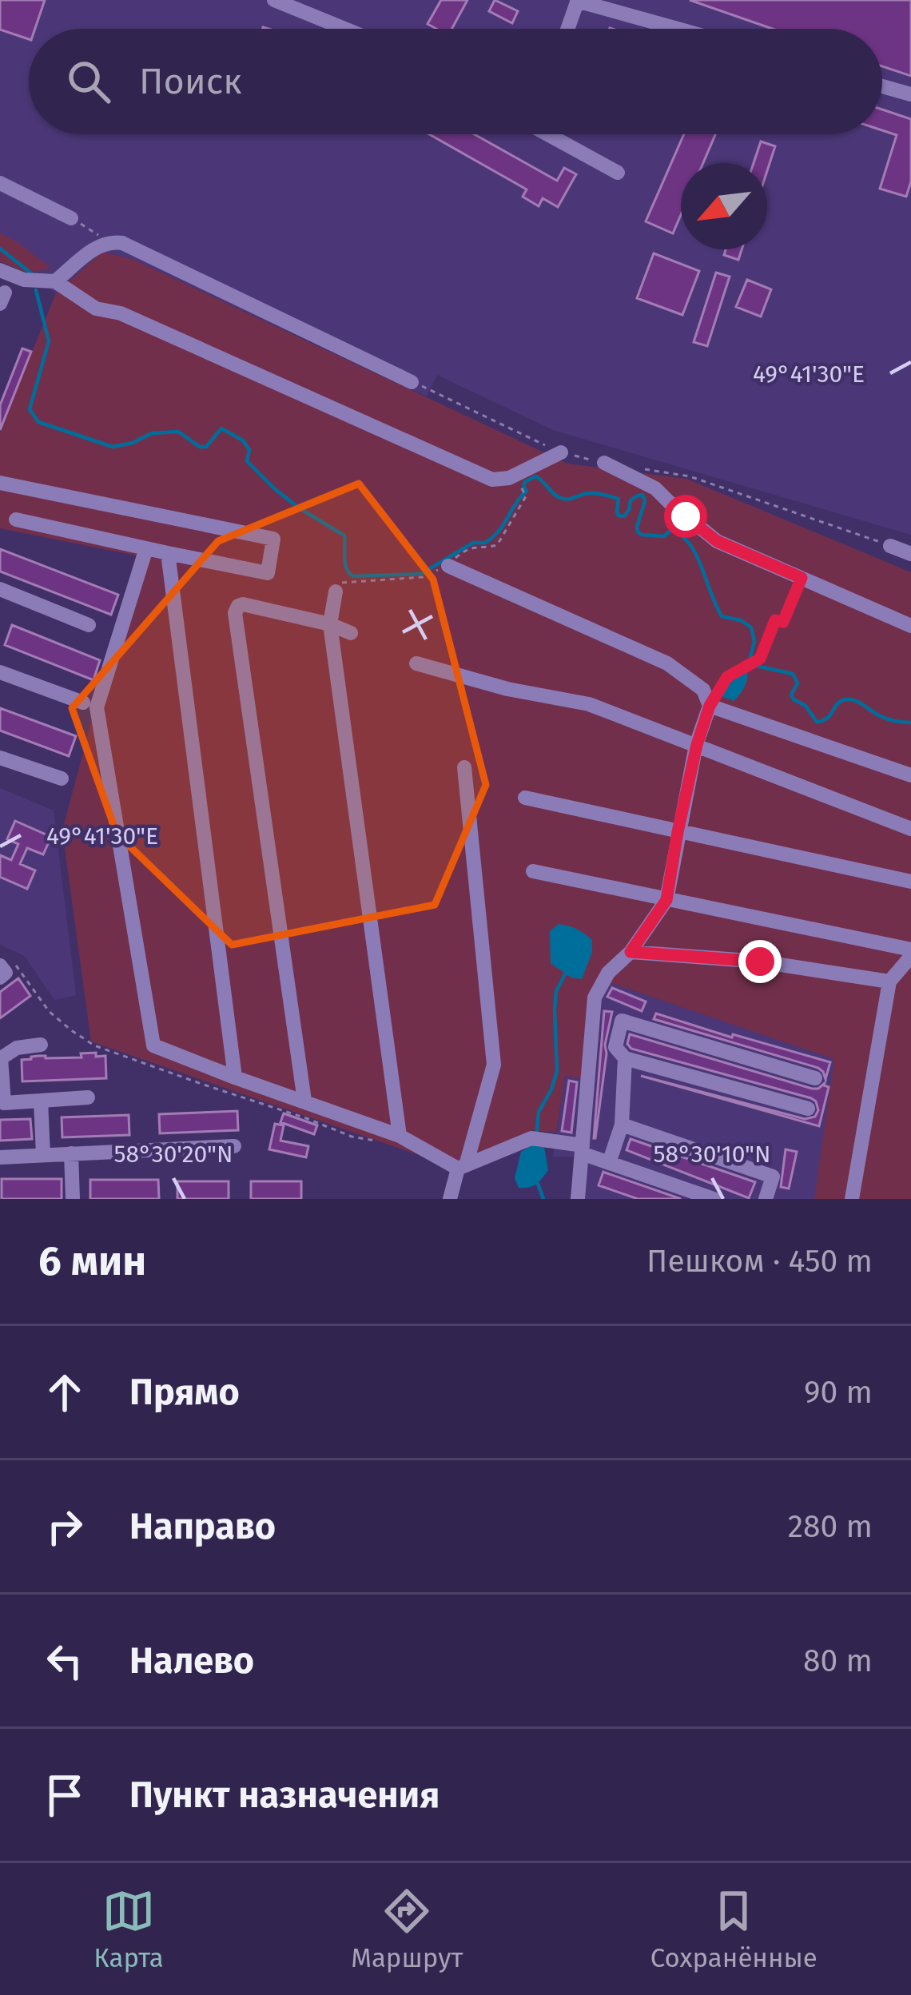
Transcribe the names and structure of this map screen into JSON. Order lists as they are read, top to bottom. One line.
{"north":"bottom left","page":{"search":"Поиск","heading":["6 мин","Пешком · 450 m"],"list":[["Прямо","90 m"],["Направо","280 m"],["Налево","80 m"],"Пункт назначения"],"nav":["Карта","Маршрут","Сохранённые"]},"coordinates":["49°41'30\"E","58°30'20\"N","58°30'10\"N"]}
